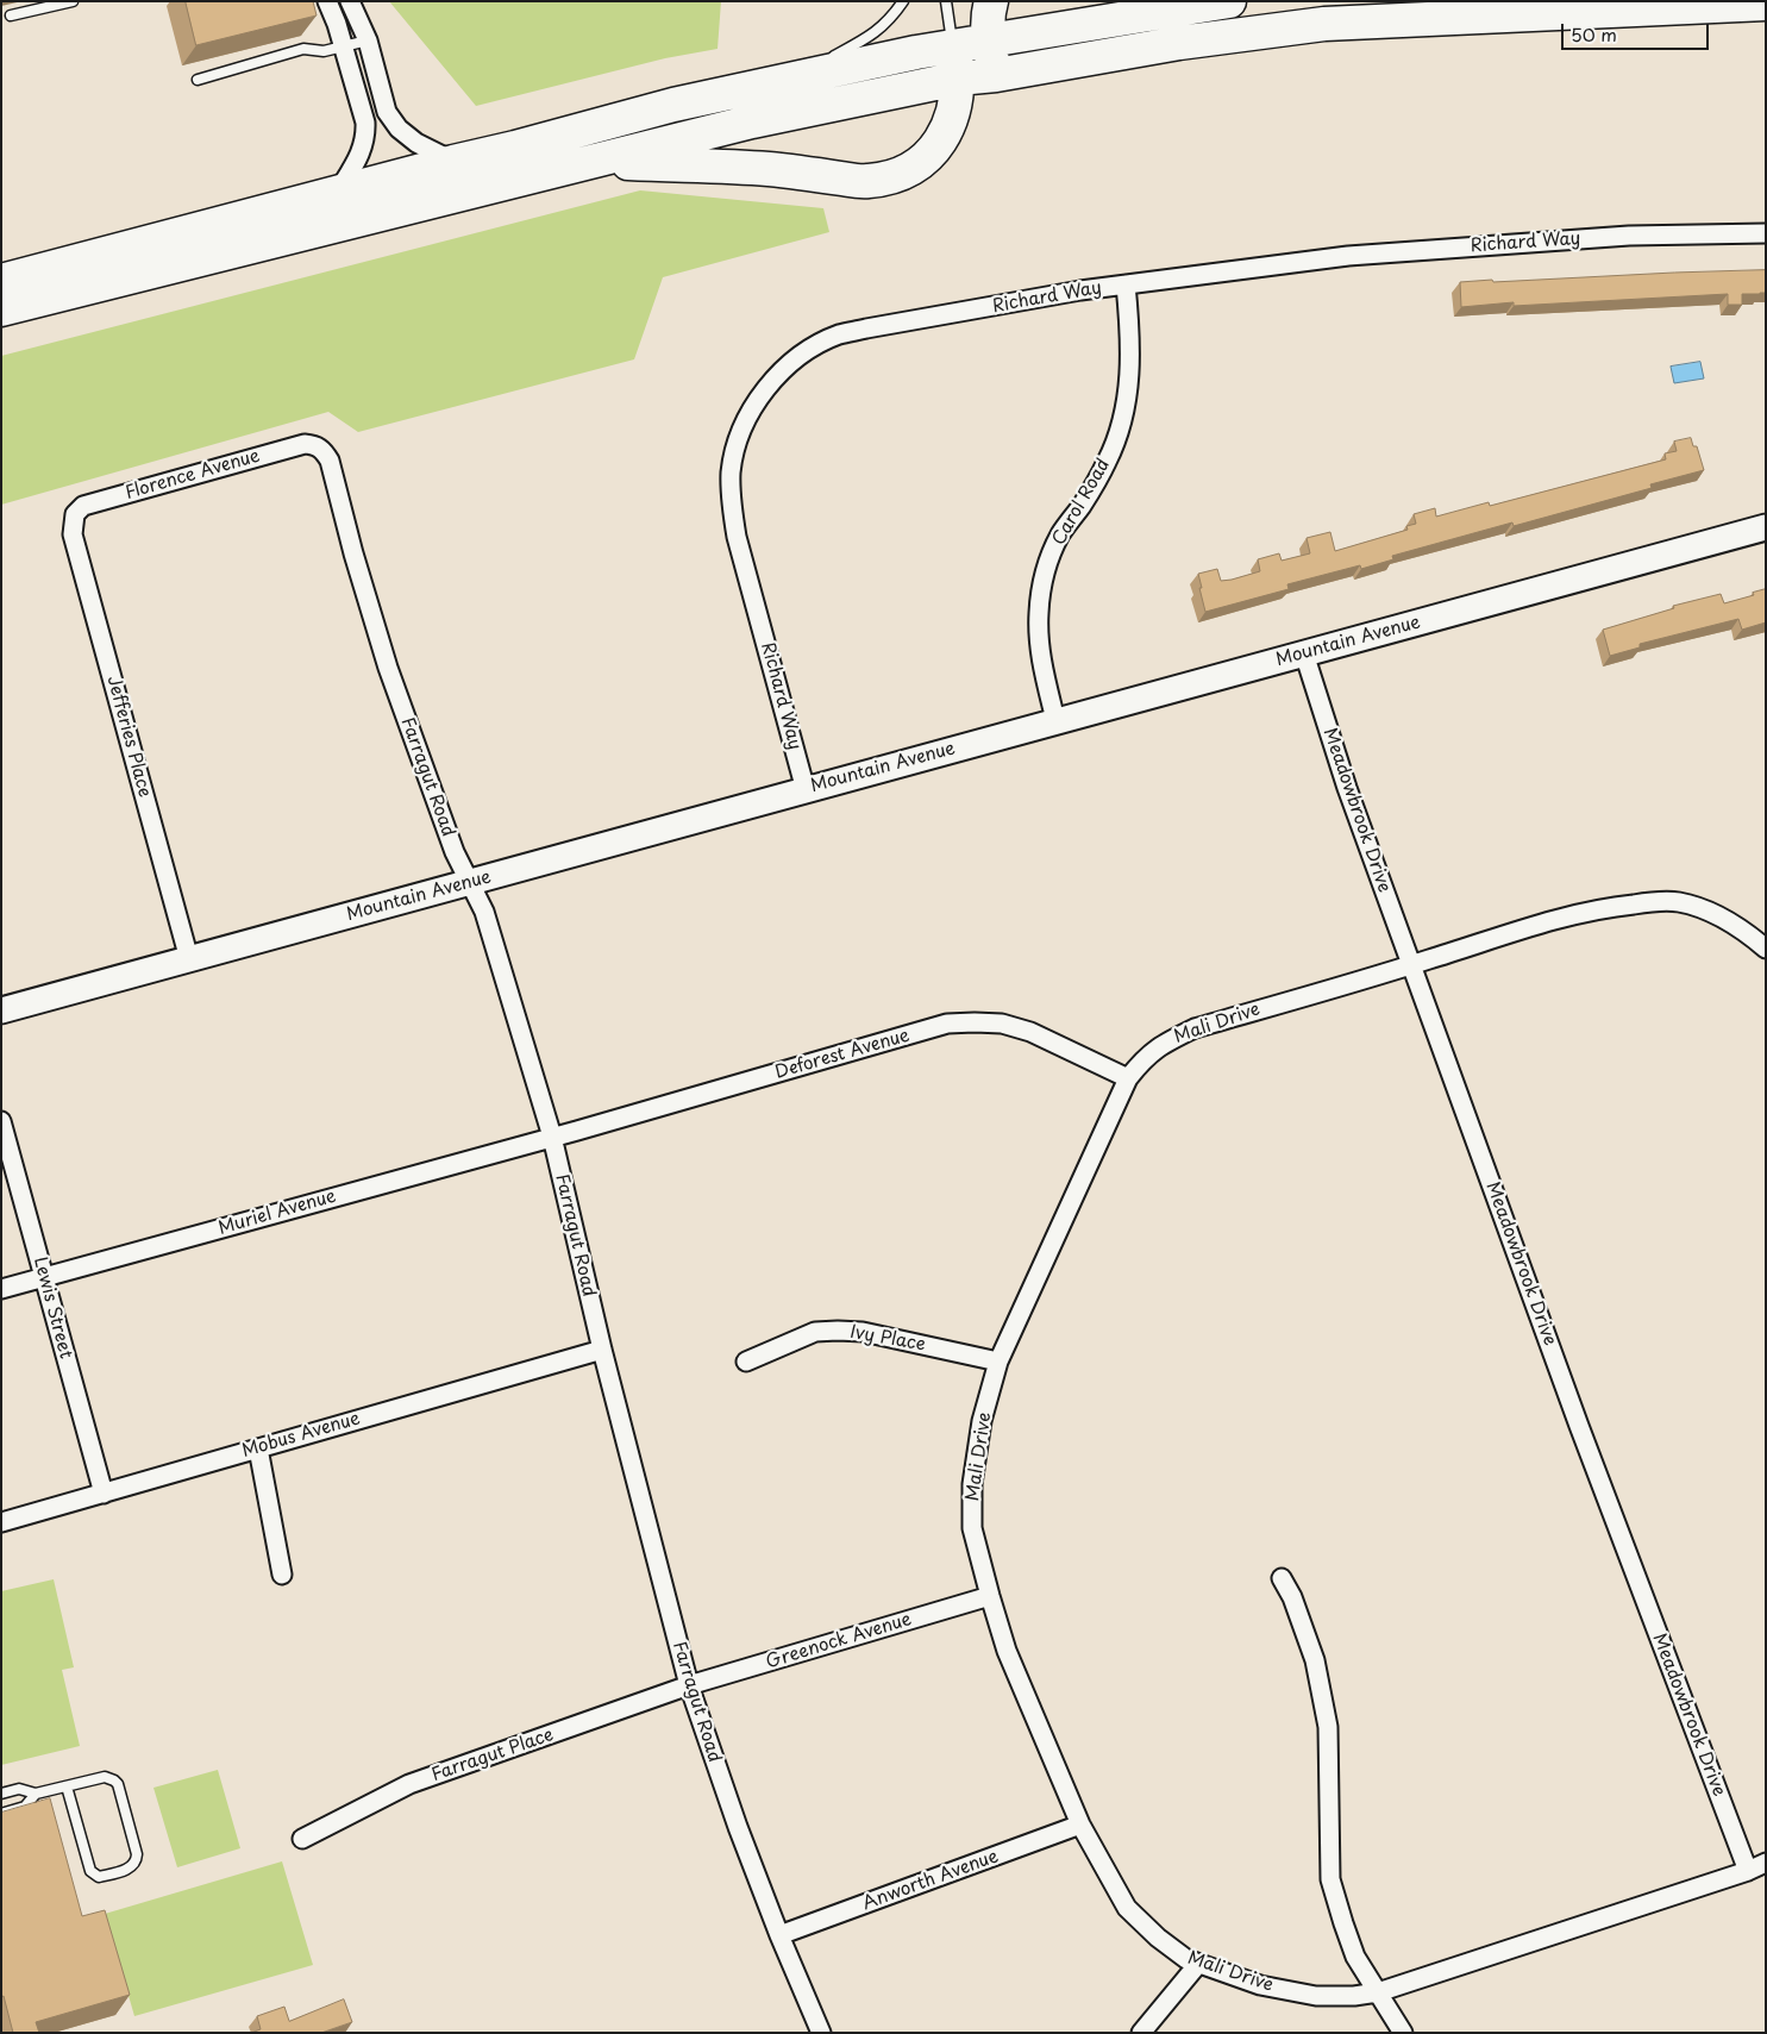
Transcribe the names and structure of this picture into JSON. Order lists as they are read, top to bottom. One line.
{"streets":{"street":["Richard Way","Florence Avenue","Carol Road","Mountain Avenue","Jefferies Place","Farragut Road","Meadowbrook Drive","Mali Drive","Deforest Avenue","Muriel Avenue","Lewis Street","Ivy Place","Mobus Avenue","Greenock Avenue","Farragut Place","Anworth Avenue"]},"crossings":[["Richard Way","Carol Road"],["Richard Way","Mountain Avenue"],["Florence Avenue","Jefferies Place"],["Florence Avenue","Farragut Road"],["Carol Road","Mountain Avenue"],["Mountain Avenue","Jefferies Place"],["Mountain Avenue","Farragut Road"],["Mountain Avenue","Meadowbrook Drive"],["Farragut Road","Deforest Avenue"],["Farragut Road","Muriel Avenue"],["Farragut Road","Mobus Avenue"],["Farragut Road","Greenock Avenue"],["Farragut Road","Farragut Place"],["Farragut Road","Anworth Avenue"],["Meadowbrook Drive","Mali Drive"],["Mali Drive","Deforest Avenue"],["Mali Drive","Ivy Place"],["Mali Drive","Greenock Avenue"],["Mali Drive","Anworth Avenue"],["Deforest Avenue","Muriel Avenue"],["Muriel Avenue","Lewis Street"],["Lewis Street","Mobus Avenue"],["Greenock Avenue","Farragut Place"]],"scale_bar":"50 m"}
